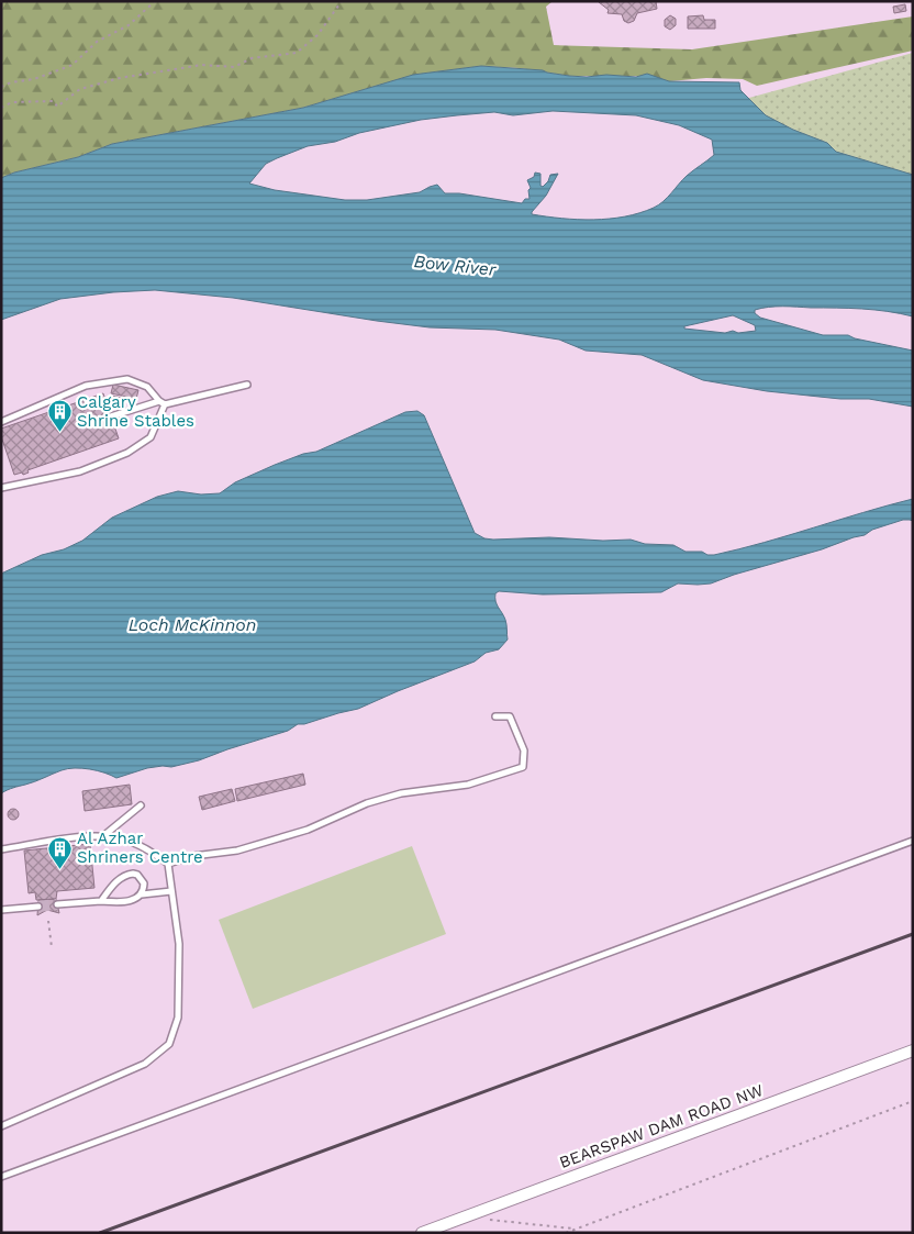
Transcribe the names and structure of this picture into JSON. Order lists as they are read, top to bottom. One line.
{"streets":{"street":["BEARSPAW DAM ROAD NW"]},"water":["Bow River","Loch McKinnon"],"places":{"building":["Calgary Shrine Stables","Al Azhar Shriners Centre"]}}
